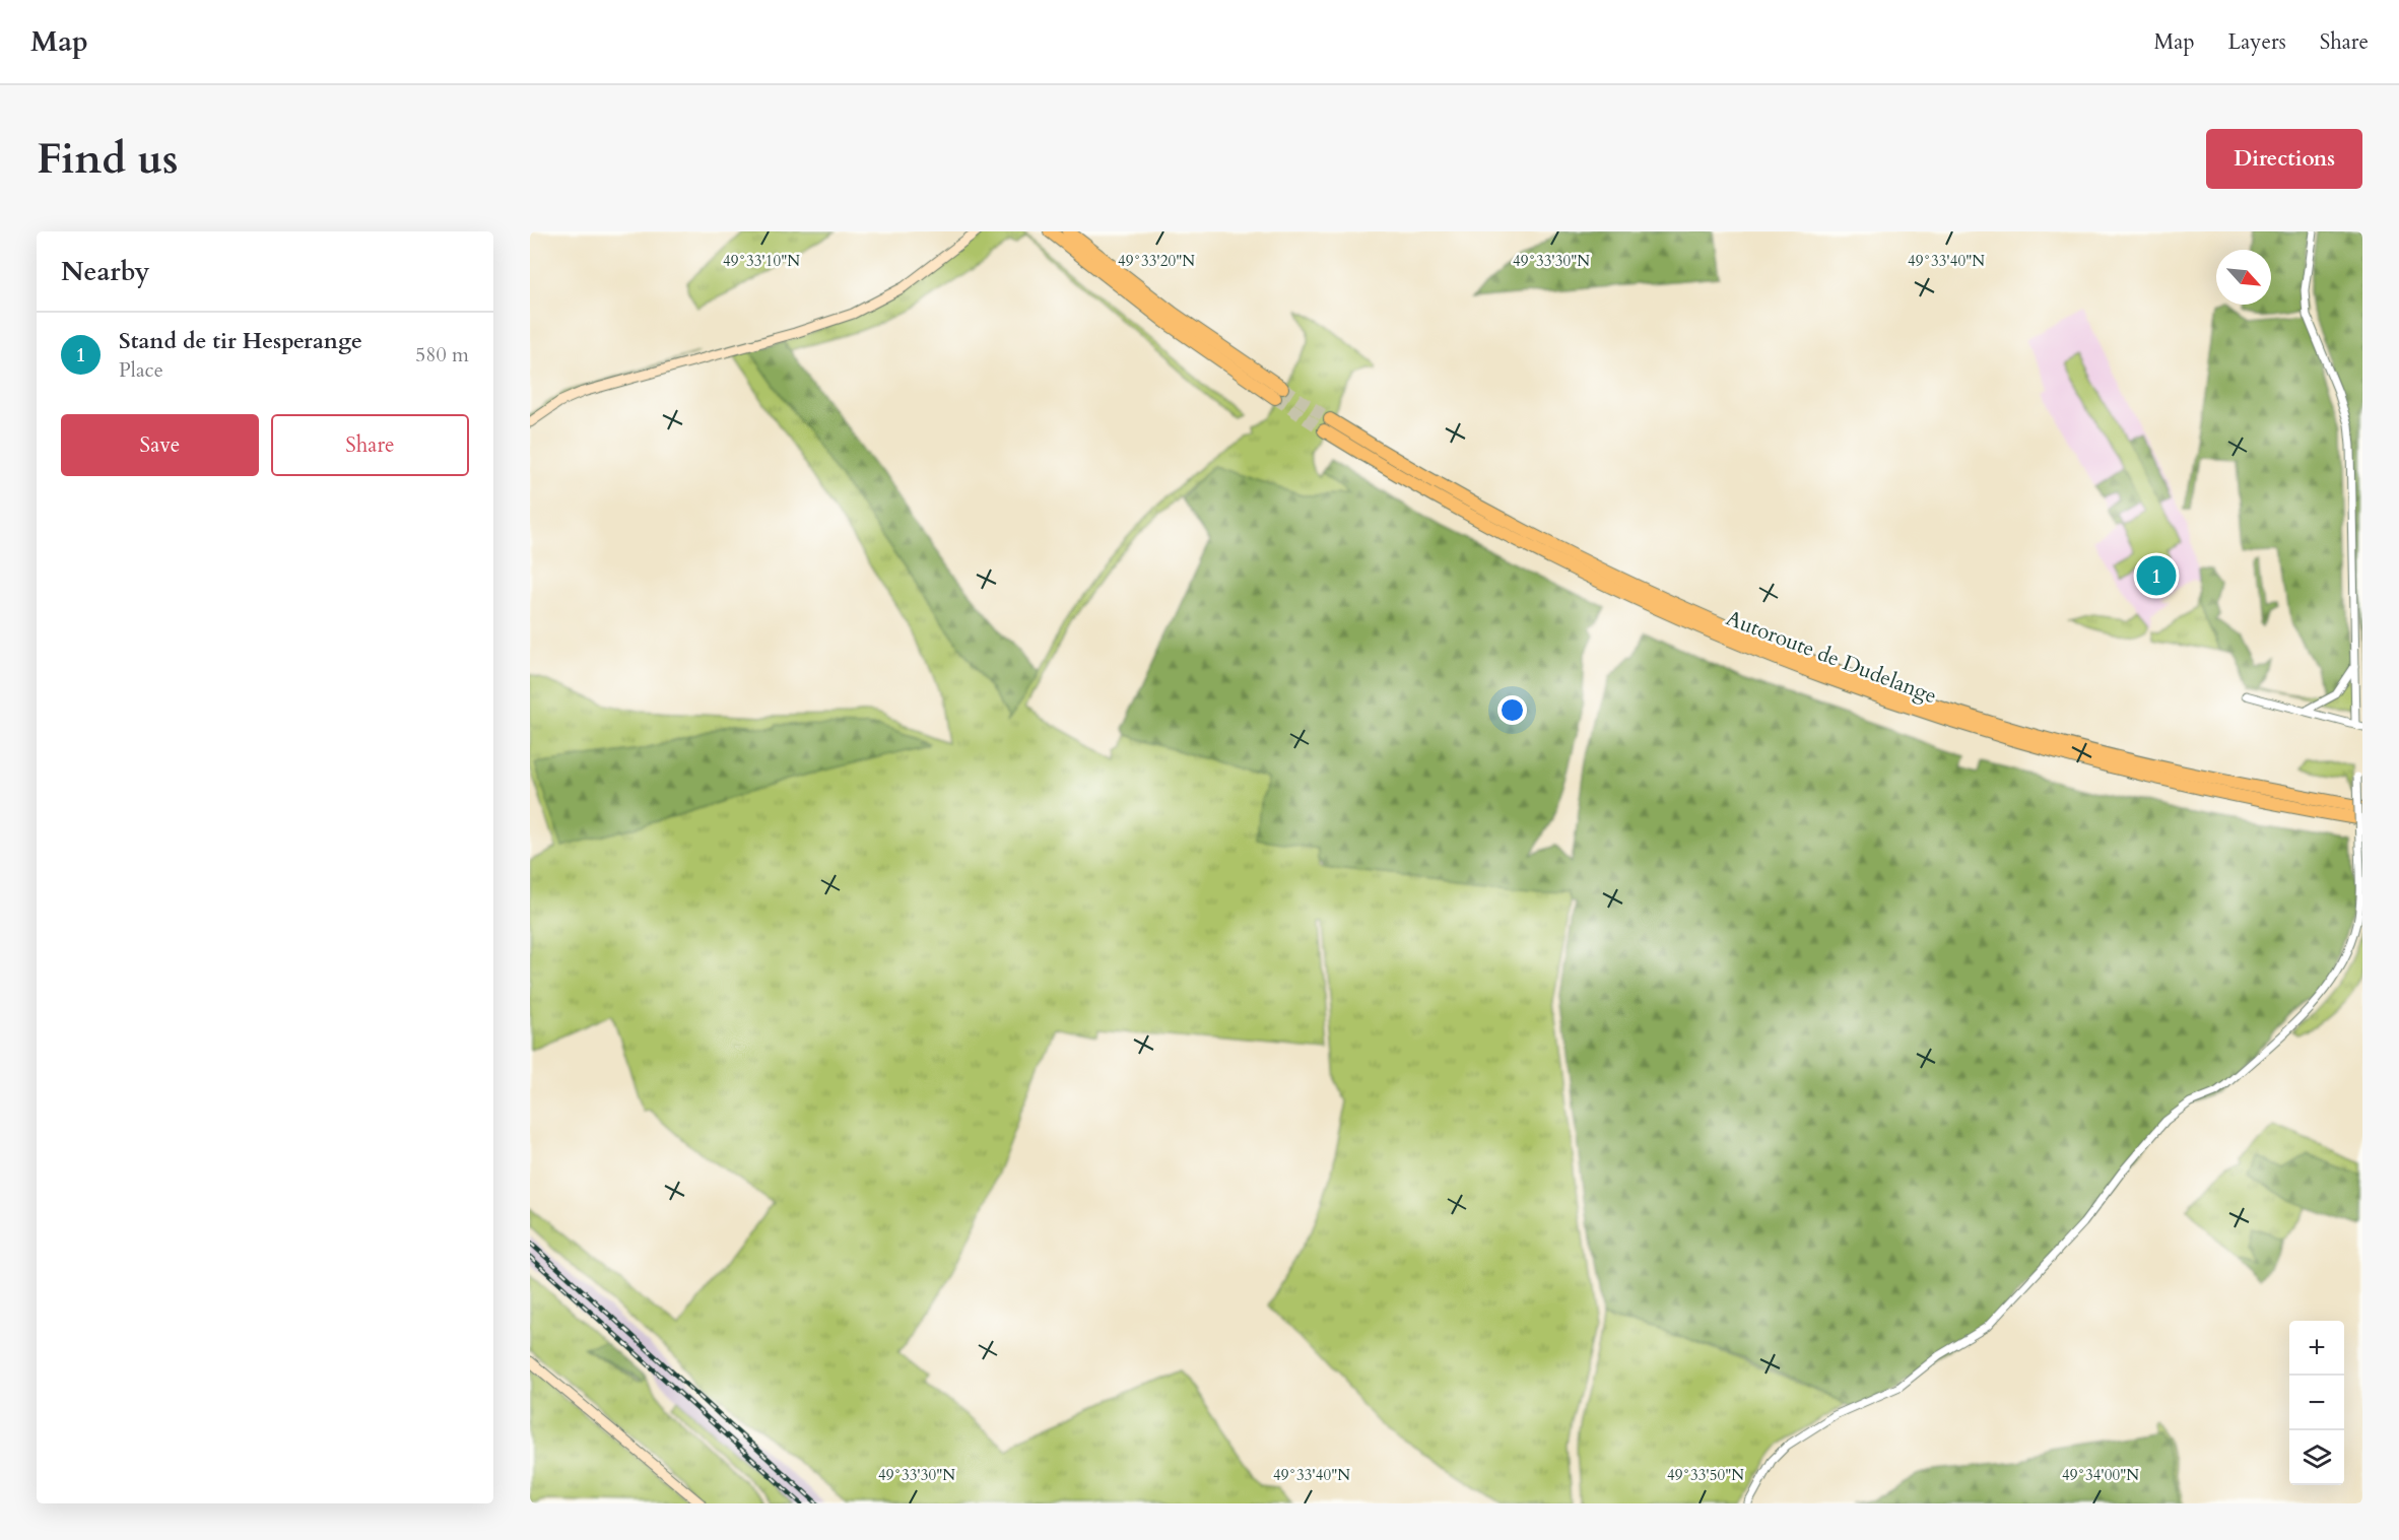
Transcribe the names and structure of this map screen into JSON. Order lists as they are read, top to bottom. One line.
{"streets":{"highway":["Autoroute de Dudelange"]},"north":"bottom right","page":{"header":"Map","nav":["Map","Layers","Share"],"buttons":["Directions",["Save","Share"]],"title":"Find us","heading":"Nearby","list":[{"mark":"1","name":"Stand de tir Hesperange","note":"Place","value":"580 m"}],"pins":"1","map_buttons":["+","−"]},"coordinates":["49°33'10\"N","49°33'20\"N","49°33'30\"N","49°33'40\"N","49°33'50\"N","49°34'00\"N"]}
